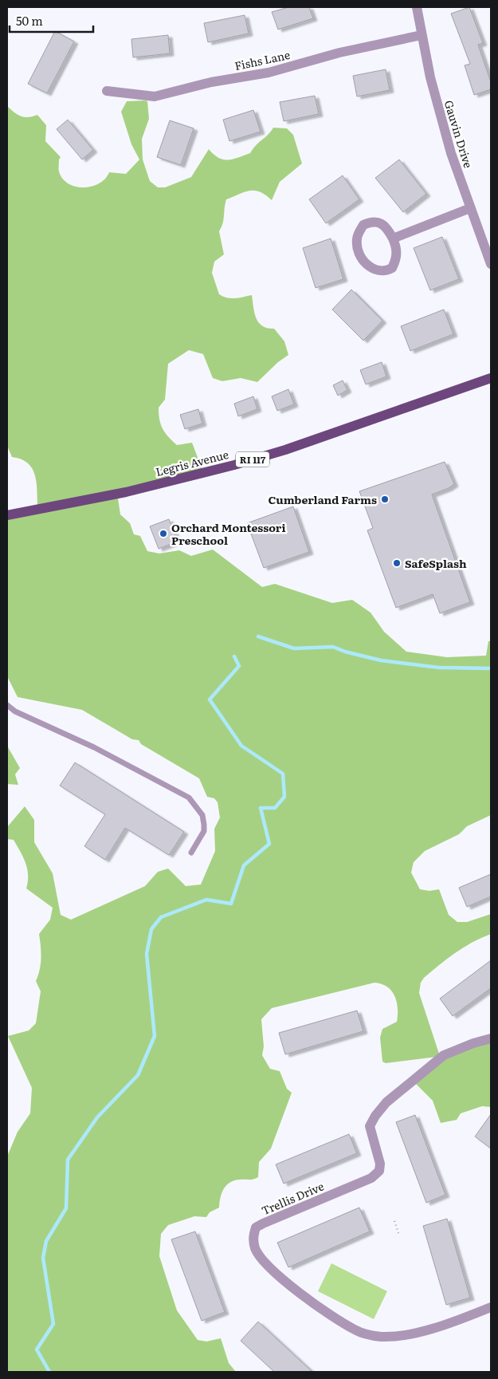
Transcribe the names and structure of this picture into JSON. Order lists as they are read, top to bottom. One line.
{"streets":{"main road":["RI 117","Legris Avenue"],"street":["Fishs Lane","Gauvin Drive","Trellis Drive"]},"crossings":[["Fishs Lane","Gauvin Drive"]],"places":["Cumberland Farms","Orchard Montessori Preschool","SafeSplash"],"scale_bar":"50 m"}
